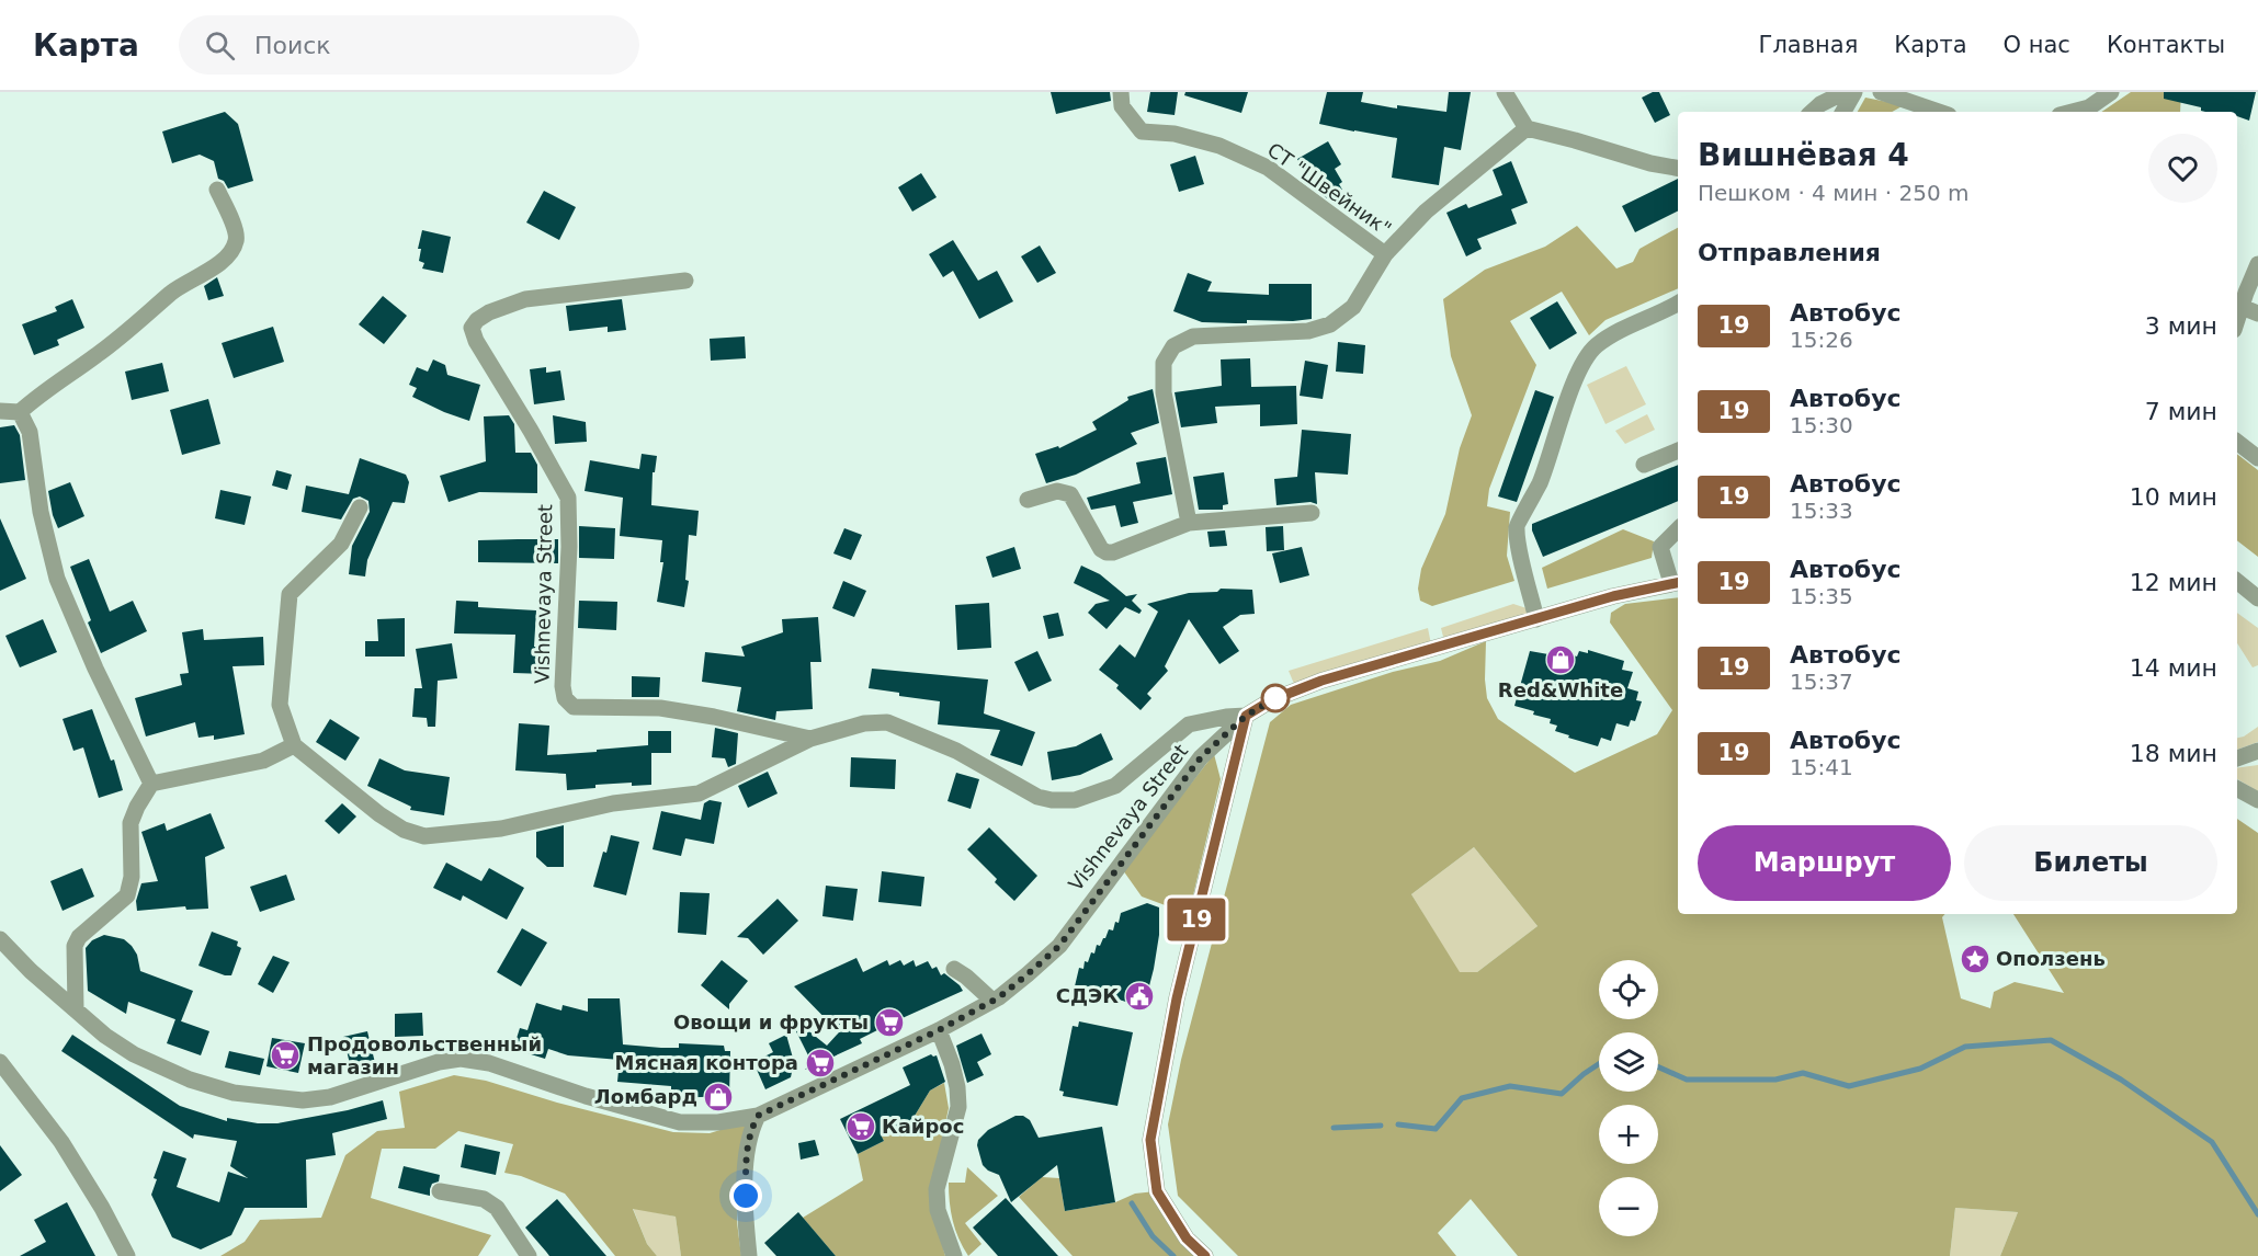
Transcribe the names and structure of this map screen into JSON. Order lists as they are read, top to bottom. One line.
{"streets":{"street":["СТ \"Швейник\"","Vishnevaya Street"]},"places":{"shop":["Red&White","Ломбард"],"place":["Оползень"],"public building":["СДЭК"],"supermarket":["Овощи и фрукты","Продовольственный магазин","Мясная контора","Кайрос"]},"lines":["bus line 19"],"page":{"header":"Карта","search":"Поиск","nav":["Главная","Карта","О нас","Контакты"],"on_map":"19","heading":[["Вишнёвая 4","Пешком · 4 мин · 250 m"],"Отправления"],"list":[{"mark":"19","name":"Автобус","note":"15:26","value":"3 мин"},{"mark":"19","name":"Автобус","note":"15:30","value":"7 мин"},{"mark":"19","name":"Автобус","note":"15:33","value":"10 мин"},{"mark":"19","name":"Автобус","note":"15:35","value":"12 мин"},{"mark":"19","name":"Автобус","note":"15:37","value":"14 мин"},{"mark":"19","name":"Автобус","note":"15:41","value":"18 мин"}],"buttons":["Маршрут","Билеты"],"map_buttons":["+","−"]}}
